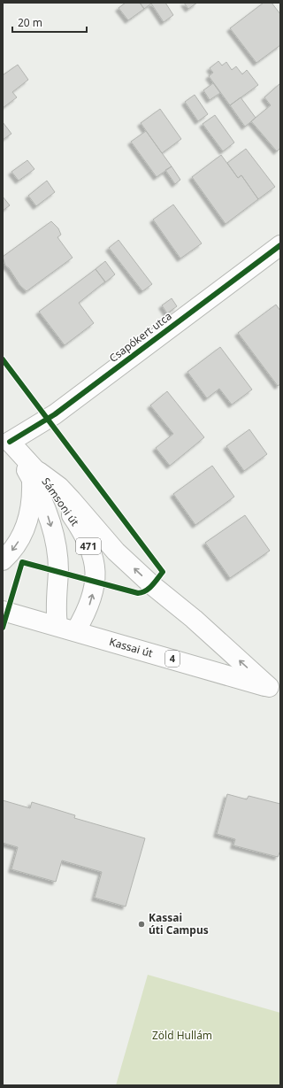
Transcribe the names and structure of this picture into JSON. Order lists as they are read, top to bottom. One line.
{"streets":{"main road":["Csapókert utca","Sámsoni út","471","Kassai út","4"]},"crossings":[["Csapókert utca","Sámsoni út"],["Sámsoni út","Kassai út"]],"parks":["Zöld Hullám"],"places":["Kassai úti Campus"],"scale_bar":"20 m"}
